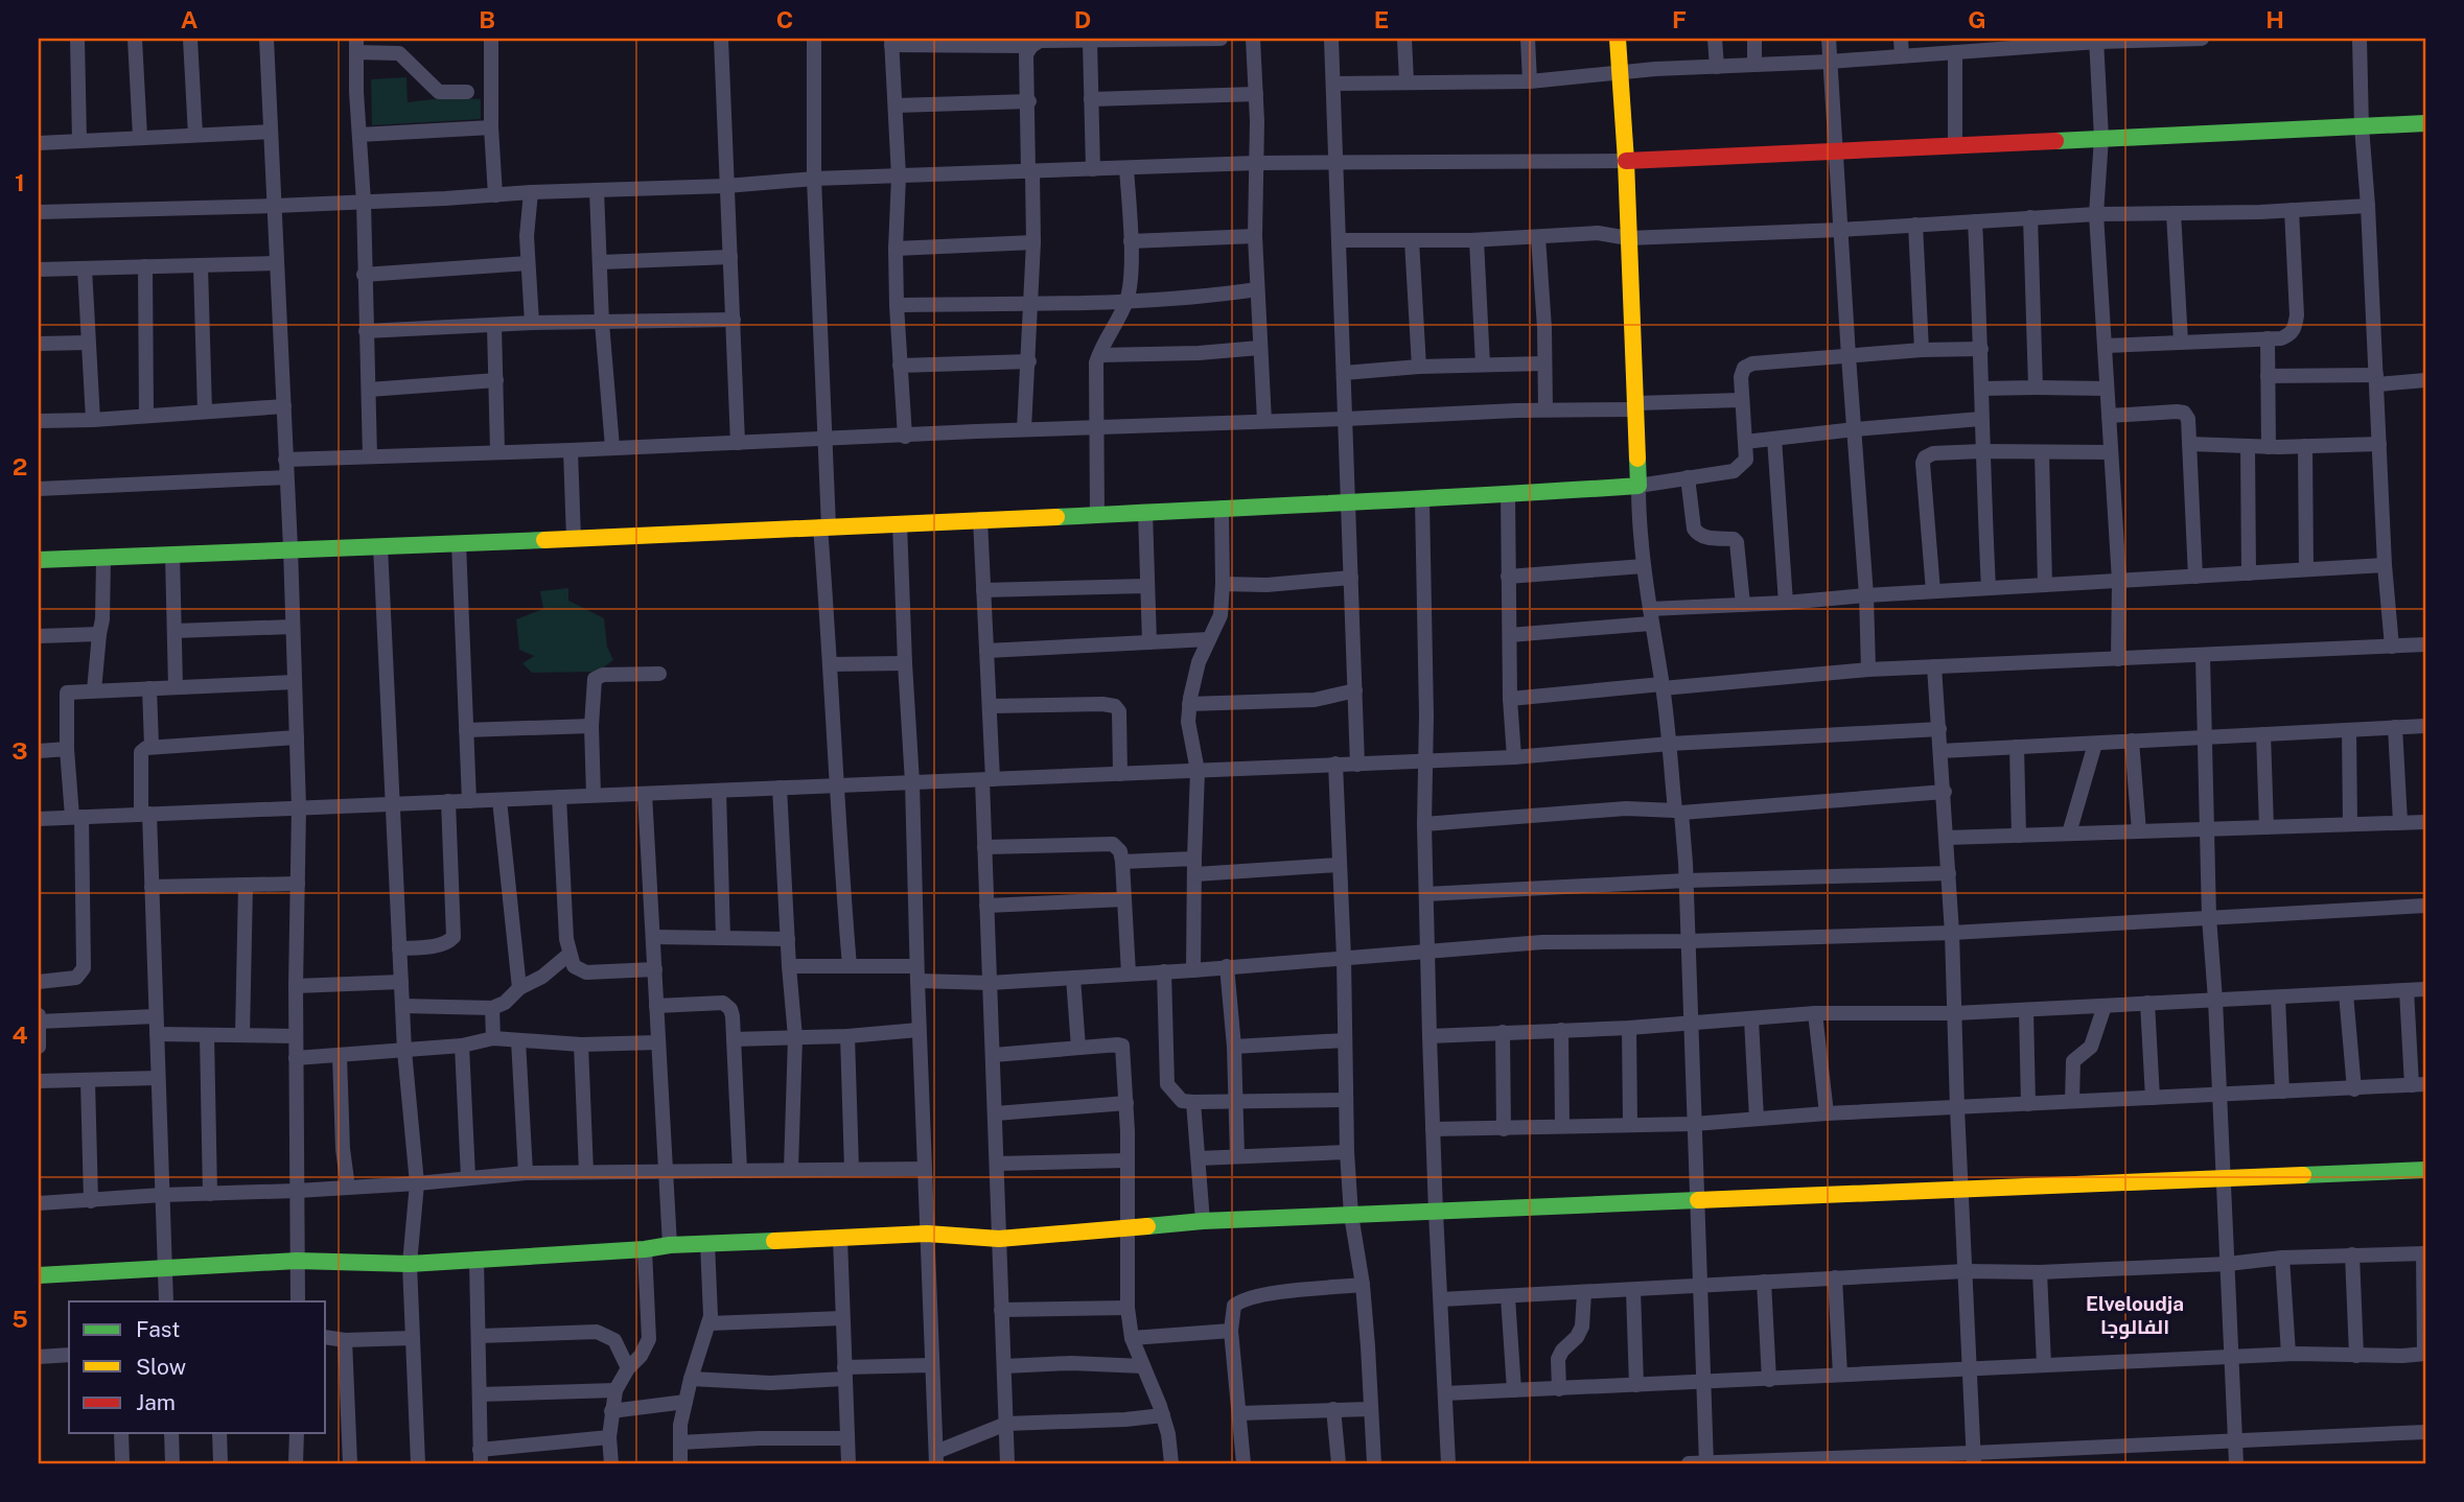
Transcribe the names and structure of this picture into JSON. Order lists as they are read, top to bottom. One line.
{"districts":["Elveloudja الفالوجا"],"legend":["Fast","Slow","Jam"],"grid":{"columns":["A","B","C","D","E","F","G","H"],"rows":["1","2","3","4","5"]}}
